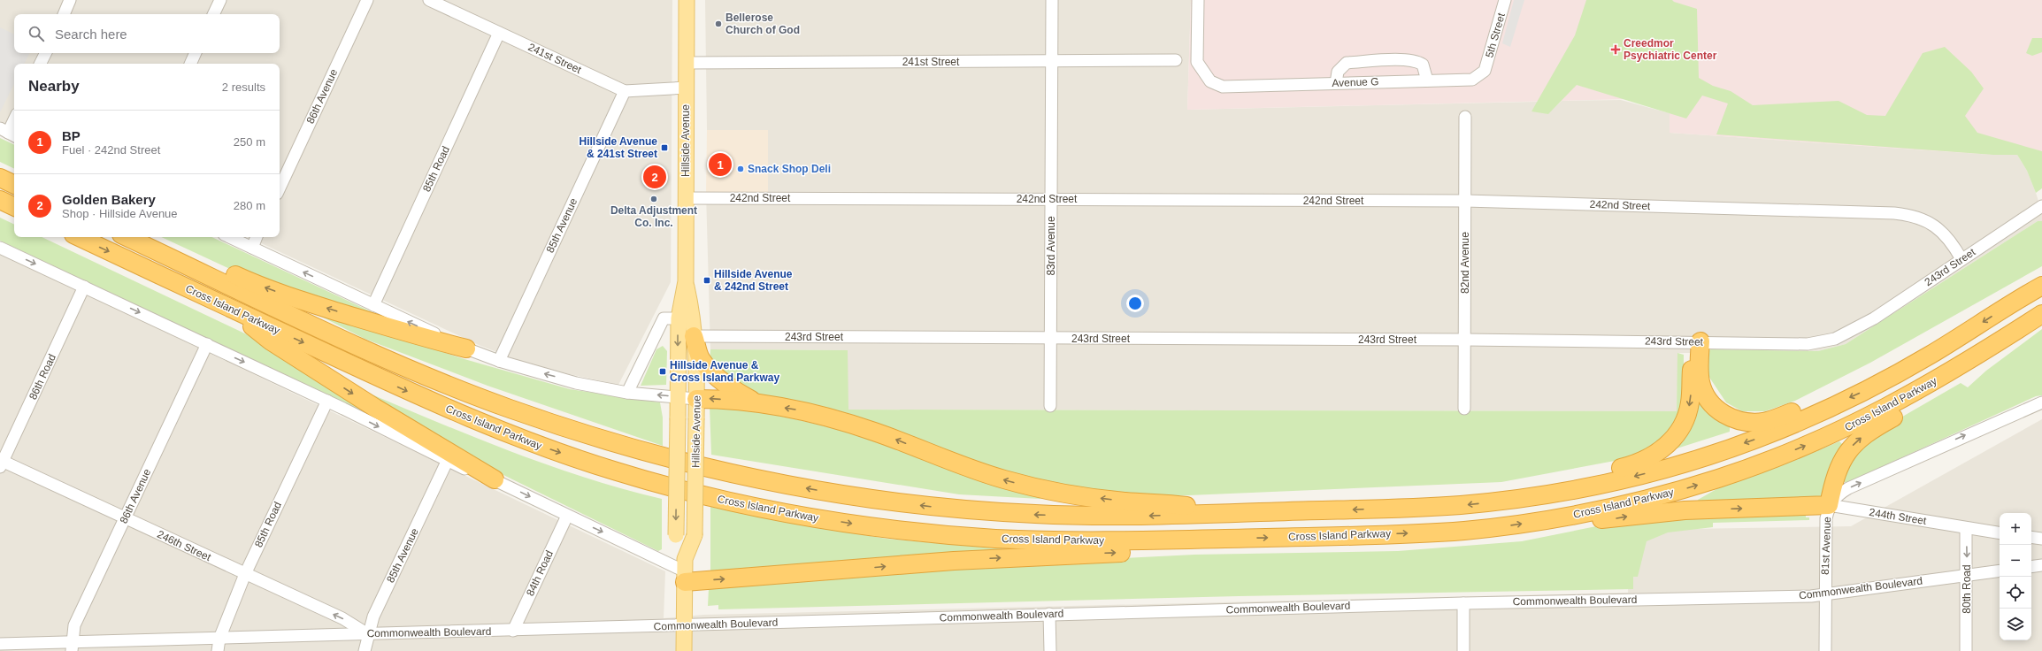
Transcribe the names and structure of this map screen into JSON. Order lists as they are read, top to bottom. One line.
{"streets":{"highway":["Cross Island Parkway"],"main road":["Hillside Avenue"],"street":["5th Street","241st Street","Avenue G","86th Avenue","85th Road","242nd Street","85th Avenue","83rd Avenue","82nd Avenue","243rd Street","86th Road","244th Street","246th Street","81st Avenue","84th Road","Commonwealth Boulevard","80th Road"]},"crossings":[["5th Street","Avenue G"],["241st Street","Hillside Avenue"],["241st Street","85th Road"],["241st Street","85th Avenue"],["241st Street","83rd Avenue"],["86th Avenue","246th Street"],["86th Avenue","Commonwealth Boulevard"],["Hillside Avenue","242nd Street"],["Hillside Avenue","243rd Street"],["Hillside Avenue","Commonwealth Boulevard"],["85th Road","246th Street"],["85th Road","Commonwealth Boulevard"],["242nd Street","83rd Avenue"],["242nd Street","82nd Avenue"],["242nd Street","243rd Street"],["85th Avenue","246th Street"],["85th Avenue","Commonwealth Boulevard"],["83rd Avenue","243rd Street"],["82nd Avenue","243rd Street"],["86th Road","246th Street"],["244th Street","81st Avenue"],["244th Street","80th Road"],["246th Street","Commonwealth Boulevard"],["81st Avenue","Commonwealth Boulevard"],["84th Road","Commonwealth Boulevard"],["Commonwealth Boulevard","80th Road"]],"one_way":["80th Road"],"places":{"other":["Bellerose Church of God","Snack Shop Deli","Delta Adjustment Co. Inc."],"health":["Creedmor Psychiatric Center"],"transit":["Hillside Avenue & 241st Street","Hillside Avenue & 242nd Street","Hillside Avenue & Cross Island Parkway"]},"page":{"search":"Search here","heading":["Nearby","2 results"],"list":[{"mark":"1","name":"BP","note":"Fuel · 242nd Street","value":"250 m"},{"mark":"2","name":"Golden Bakery","note":"Shop · Hillside Avenue","value":"280 m"}],"pins":["1","2"],"map_buttons":["+","−"]}}
